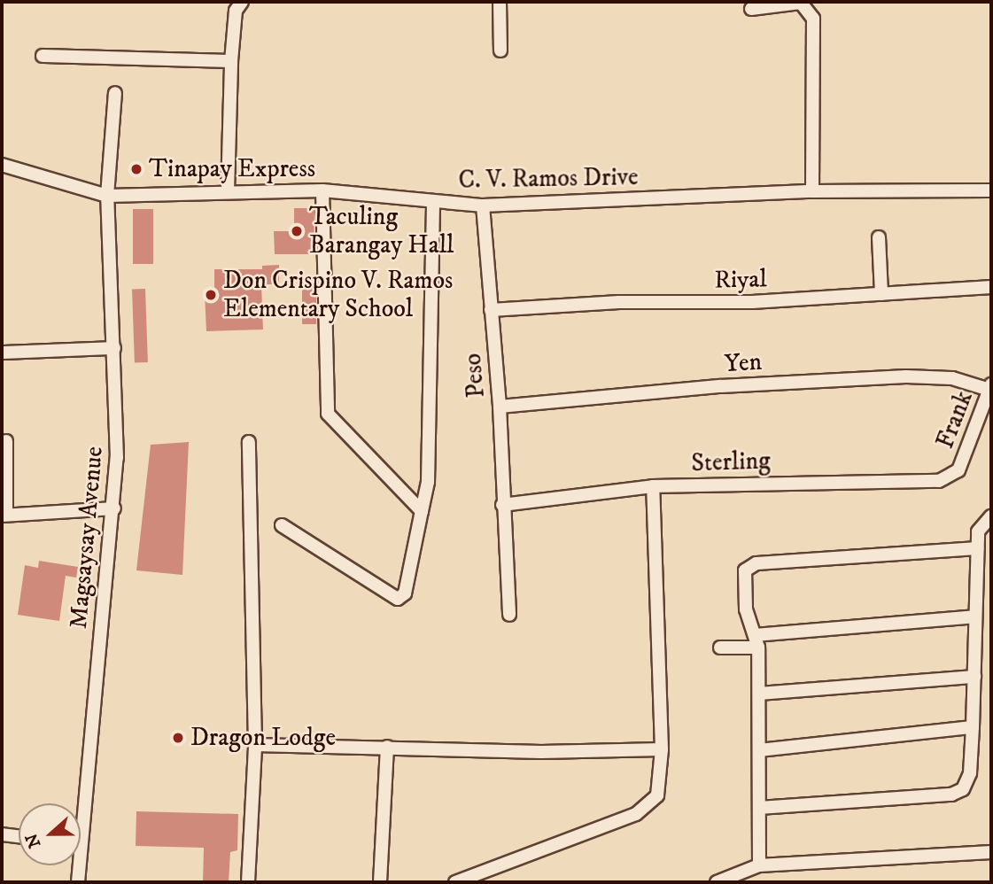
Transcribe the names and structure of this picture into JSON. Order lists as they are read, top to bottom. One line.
{"streets":{"street":["C. V. Ramos Drive","Riyal","Yen","Peso","Frank","Sterling","Magsaysay Avenue"]},"crossings":[["C. V. Ramos Drive","Peso"],["C. V. Ramos Drive","Magsaysay Avenue"],["Riyal","Peso"],["Yen","Peso"],["Yen","Frank"],["Peso","Sterling"],["Frank","Sterling"]],"places":["Tinapay Express","Taculing Barangay Hall","Don Crispino V. Ramos Elementary School","Dragon Lodge"],"north":"left"}
